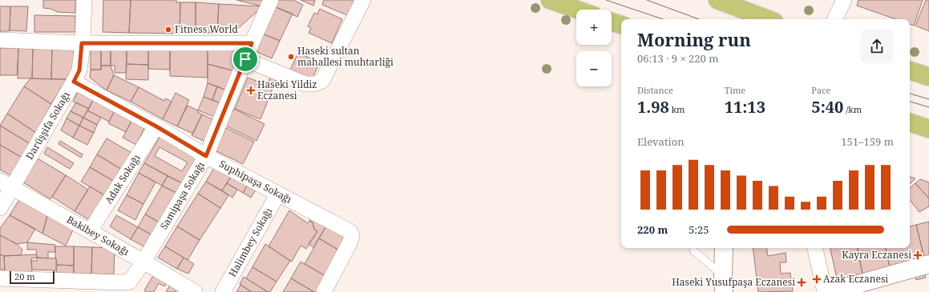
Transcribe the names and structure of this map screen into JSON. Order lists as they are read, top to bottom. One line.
{"streets":{"street":["Darüşşifa Sokağı","Adak Sokağı","Suphipaşa Sokağı","Samipaşa Sokağı","Bakibey Sokağı","Halimbey Sokağı"]},"crossings":[["Darüşşifa Sokağı","Suphipaşa Sokağı"],["Darüşşifa Sokağı","Bakibey Sokağı"],["Adak Sokağı","Suphipaşa Sokağı"],["Adak Sokağı","Bakibey Sokağı"],["Suphipaşa Sokağı","Samipaşa Sokağı"],["Suphipaşa Sokağı","Halimbey Sokağı"],["Samipaşa Sokağı","Bakibey Sokağı"]],"places":{"other":["Fitness World","Haseki sultan mahallesi muhtarliği"],"health":["Haseki Yildiz Eczanesi","Kayra Eczanesi","Azak Eczanesi","Haseki Yusufpaşa Eczanesi"]},"scale_bar":"20 m","page":{"map_buttons":["+","−"],"heading":["Morning run","06:13 · 9 × 220 m"],"stats":[["Distance","1.98 km"],["Time","11:13"],["Pace","5:40 /km"]],"chart":["Elevation","151–159 m"],"list":[{"name":"220 m","note":"5:25"}],"scale":"20 m"}}
